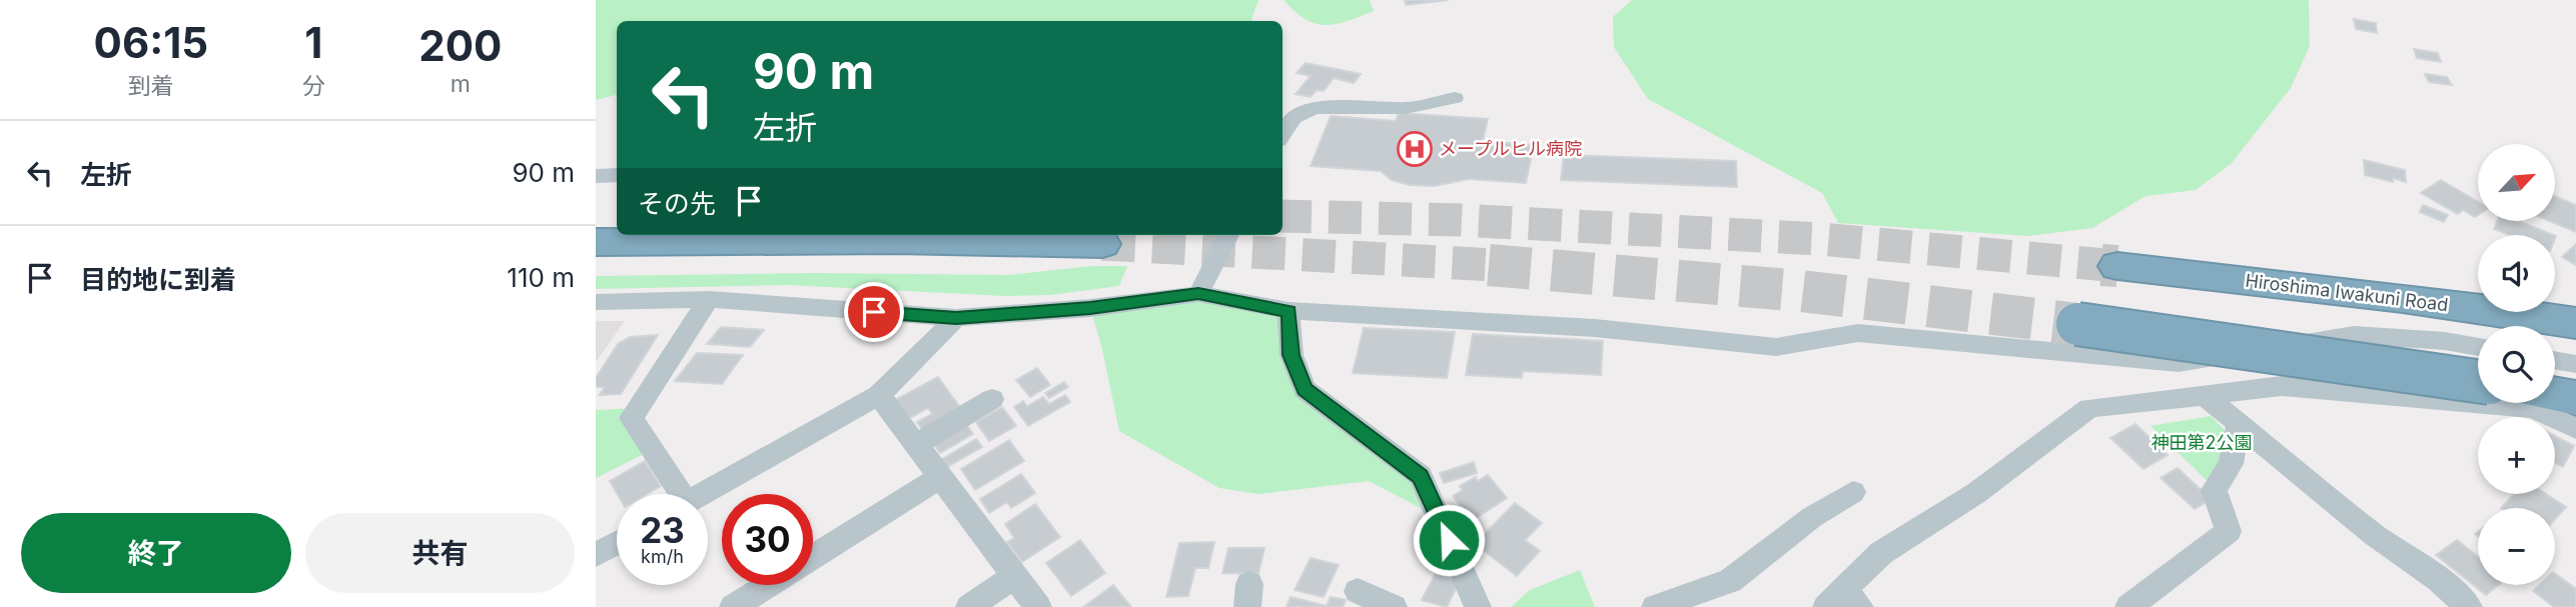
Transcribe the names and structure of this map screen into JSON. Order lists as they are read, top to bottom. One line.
{"streets":{"highway":["Hiroshima Iwakuni Road"]},"parks":["神田第2公園"],"places":{"hospital":["メープルヒル病院"]},"north":"top right","page":{"eta":["06:15","到着","1","分","200","m"],"turn":["90 m","左折"],"list":[{"name":"左折","value":"90 m"},{"name":"目的地に到着","value":"110 m"}],"map_buttons":["+","−"],"then":"その先","speed":"23 km/h","limit":"30","buttons":["終了","共有"]}}
